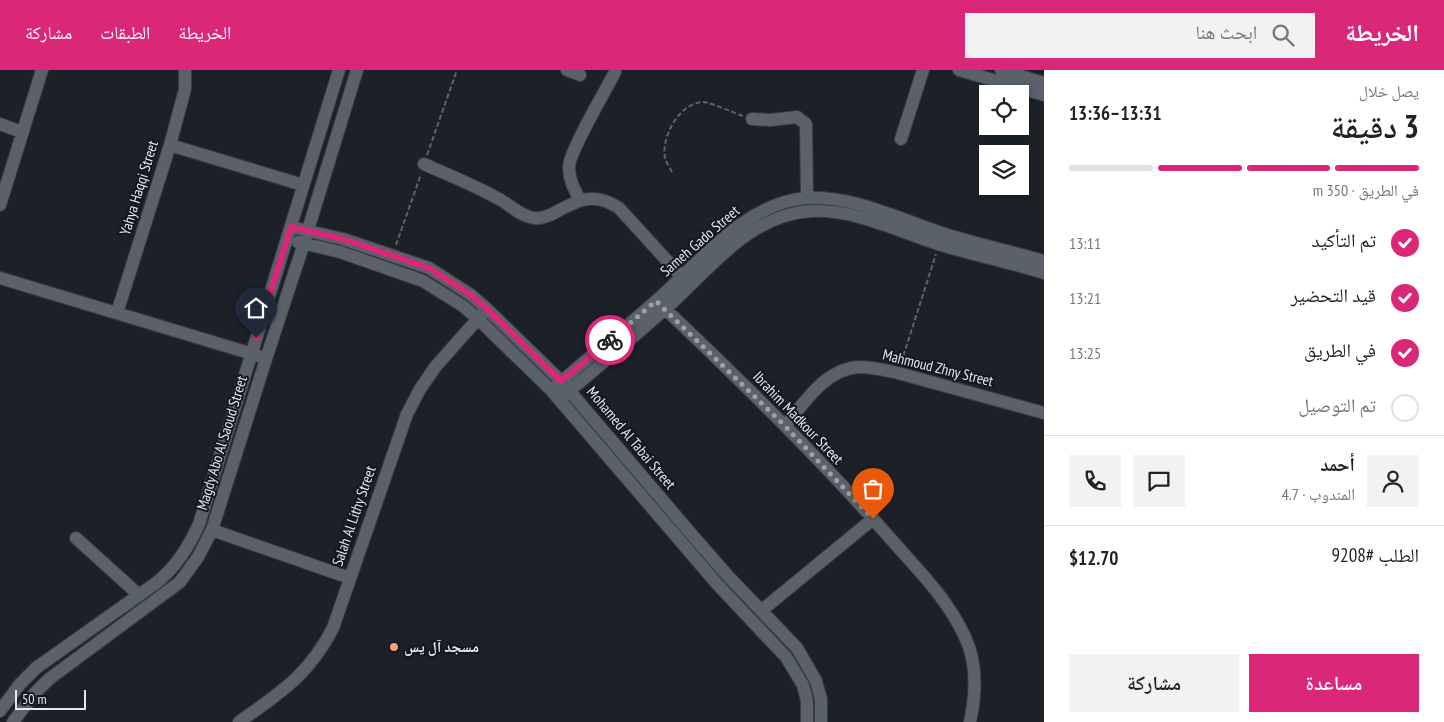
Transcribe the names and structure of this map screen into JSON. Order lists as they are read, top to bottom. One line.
{"streets":{"street":["Yahya Haqqi Street","Sameh Gado Street","Mahmoud Zhny Street","Ibrahim Madkour Street","Mohamed Al Tabai Street","Magdy Abo Al Saoud Street","Salah Al Lithy Street"]},"crossings":[["Sameh Gado Street","Ibrahim Madkour Street"],["Sameh Gado Street","Mohamed Al Tabai Street"],["Mahmoud Zhny Street","Ibrahim Madkour Street"],["Mohamed Al Tabai Street","Magdy Abo Al Saoud Street"],["Mohamed Al Tabai Street","Salah Al Lithy Street"]],"places":["مسجد آل يس"],"scale_bar":"50 m","page":{"header":"الخريطة","search":"ابحث هنا","nav":["الخريطة","الطبقات","مشاركة"],"heading":["3 دقيقة","يصل خلال","13:31–13:36"],"panel":["أحمد","المندوب · 4.7","الطلب #9208","$12.70"],"bar":"في الطريق · 350 m","list":[["تم التأكيد","13:11"],["قيد التحضير","13:21"],["في الطريق","13:25"],"تم التوصيل"],"buttons":["مساعدة","مشاركة"],"scale":"50 m"}}
